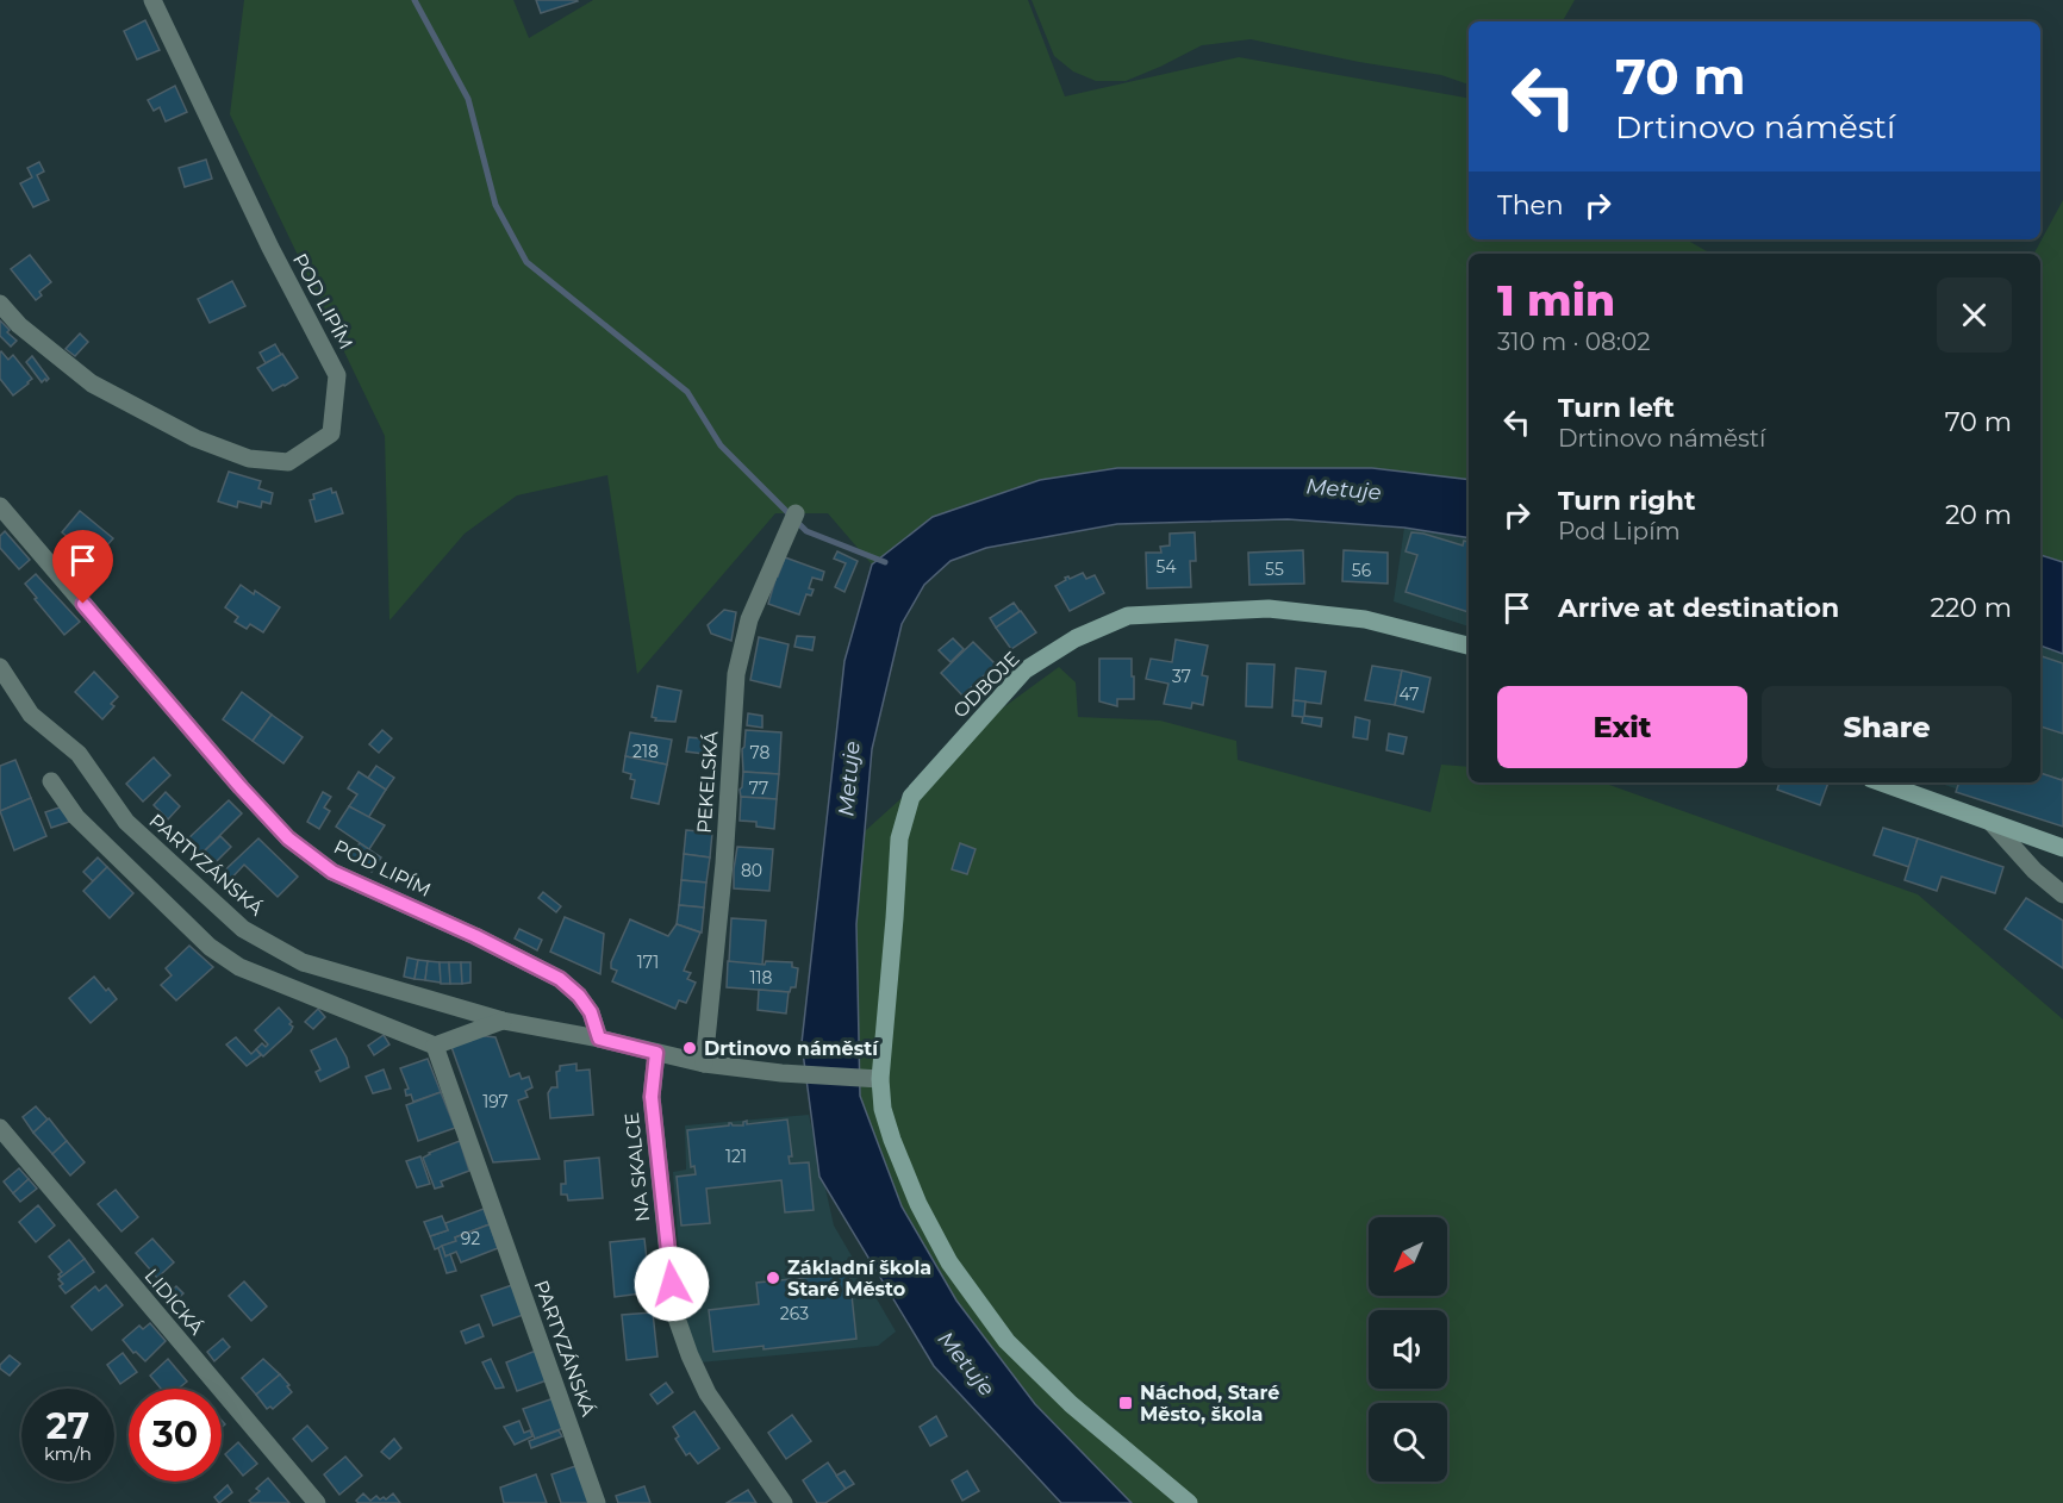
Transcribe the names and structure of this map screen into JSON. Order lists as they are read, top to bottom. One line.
{"streets":{"street":["POD LIPÍM","ODBOJE","PEKELSKÁ","PARTYZÁNSKÁ","NA SKALCE","LIDICKÁ"]},"water":["Metuje"],"places":{"other":["Drtinovo náměstí","Základní škola Staré Město"],"transit":["Náchod, Staré Město, škola"]},"house_numbers":["54","55","56","37","47","218","78","77","80","171","118","197","121","92","263"],"north":"bottom left","page":{"turn":["70 m","Drtinovo náměstí"],"then":"Then","heading":["1 min","310 m · 08:02"],"list":[{"name":"Turn left","note":"Drtinovo náměstí","value":"70 m"},{"name":"Turn right","note":"Pod Lipím","value":"20 m"},{"name":"Arrive at destination","value":"220 m"}],"buttons":["Exit","Share"],"speed":"27 km/h","limit":"30"}}
